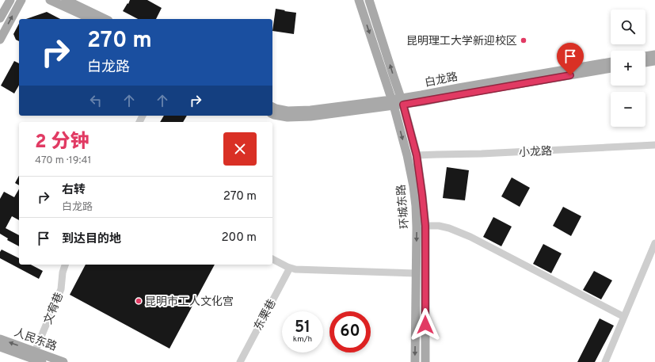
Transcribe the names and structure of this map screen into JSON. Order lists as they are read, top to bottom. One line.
{"streets":{"main road":["白龙路","环城东路","人民东路"],"street":["小龙路","文宥巷","东栗巷"]},"crossings":[["白龙路","环城东路"],["小龙路","环城东路"],["文宥巷","人民东路"]],"places":["昆明理工大学新迎校区","昆明市工人文化宫"],"page":{"map_buttons":["+","−"],"turn":["270 m","白龙路"],"heading":["2 分钟","470 m · 19:41"],"list":[{"name":"右转","note":"白龙路","value":"270 m"},{"name":"到达目的地","value":"200 m"}],"speed":"51 km/h","limit":"60"}}
